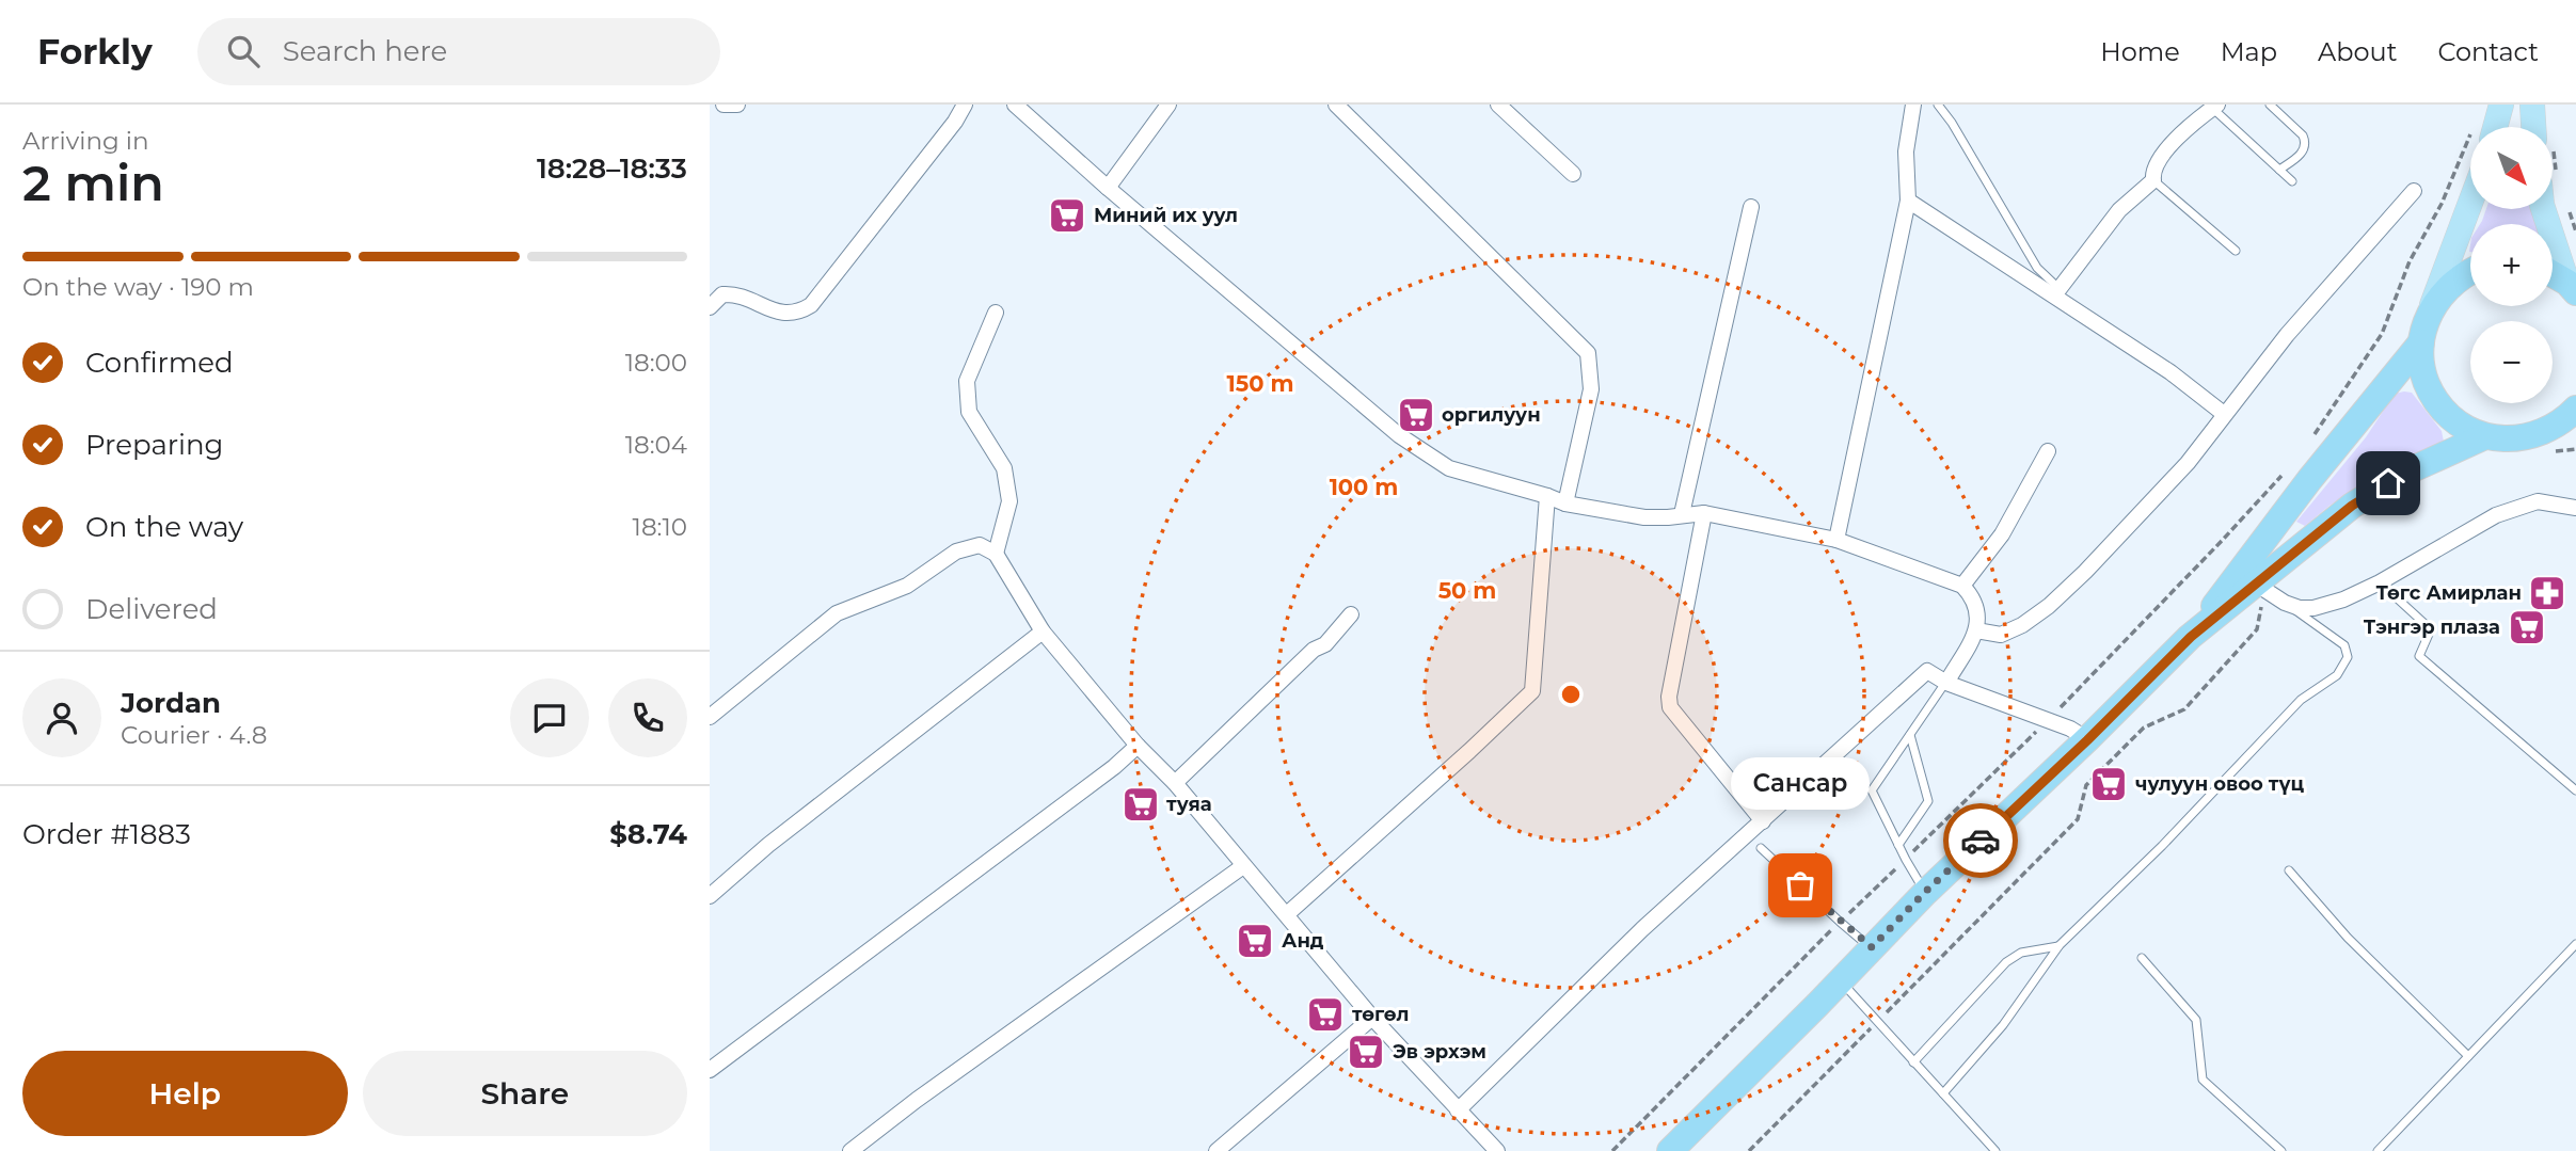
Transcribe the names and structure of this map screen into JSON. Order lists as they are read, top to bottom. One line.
{"places":{"supermarket":["Миний их уул","оргилуун","Тэнгэр плаза","чулуун овоо түц","туяа","Анд","төгөл","Эв эрхэм"],"pharmacy":["Төгс Амирлан"],"other":["Сансар"]},"north":"bottom right","page":{"header":"Forkly","search":"Search here","nav":["Home","Map","About","Contact"],"heading":["2 min","Arriving in","18:28–18:33"],"panel":["Jordan","Courier · 4.8","Order #1883","$8.74"],"map_buttons":["+","−"],"bar":"On the way · 190 m","list":[["Confirmed","18:00"],["Preparing","18:04"],["On the way","18:10"],"Delivered"],"bubble":"Сансар","buttons":["Help","Share"]},"rings":["150 m","100 m","50 m"]}
